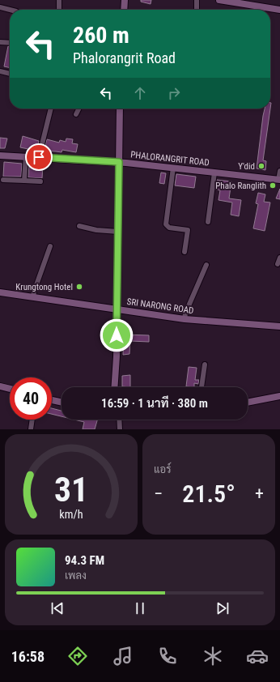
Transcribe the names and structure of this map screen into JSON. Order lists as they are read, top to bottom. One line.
{"streets":{"street":["PHALORANGRIT ROAD","SRI NARONG ROAD"]},"places":["Y'did","Phalo Ranglith","Krungtong Hotel"],"page":{"turn":["260 m","Phalorangrit Road"],"limit":"40","trip":"16:59 · 1 นาที · 380 m","tile":"แอร์","heat":["−","21.5°","+"],"song":["94.3 FM","เพลง"],"tabs":"16:58","gauge":["31","km/h"]}}
